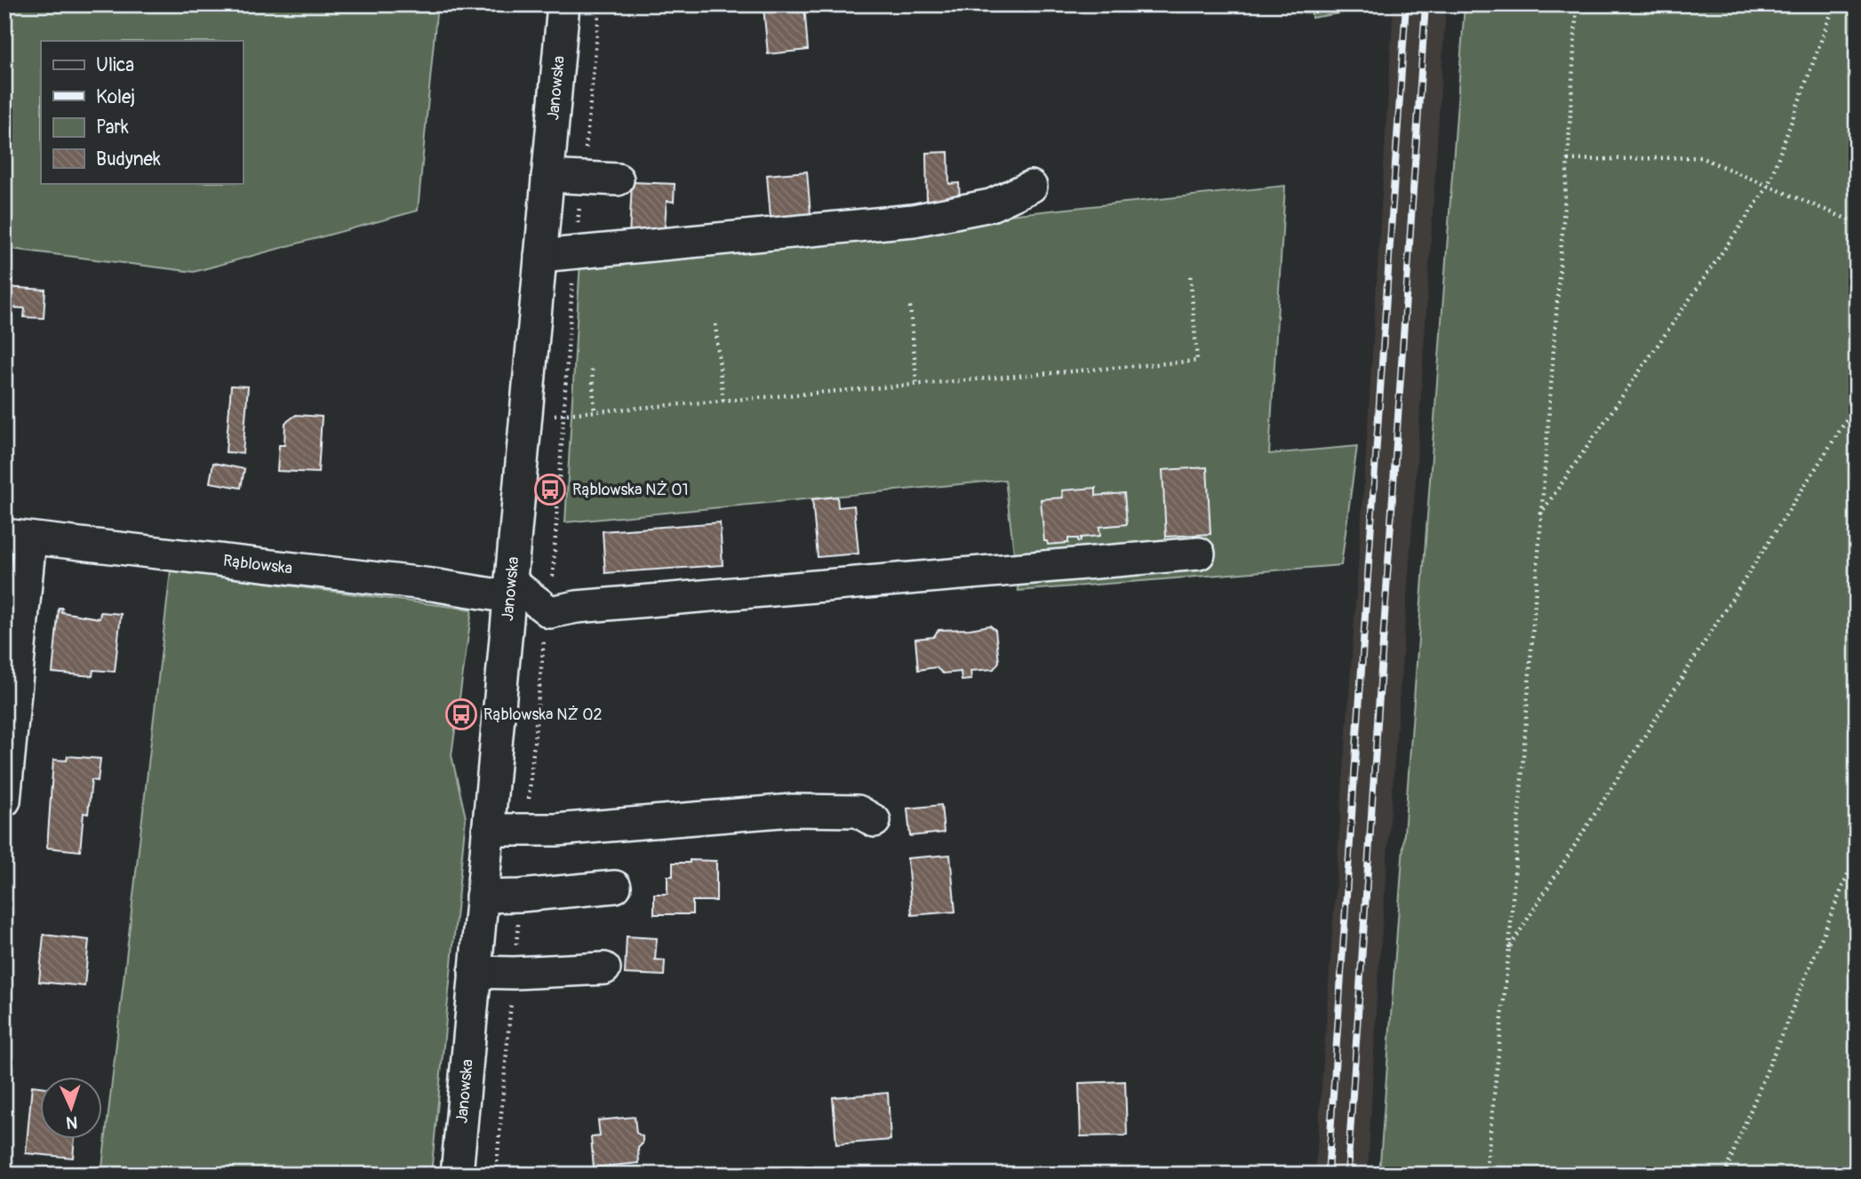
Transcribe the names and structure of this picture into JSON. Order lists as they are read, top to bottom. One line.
{"streets":{"street":["Janowska","Rąblowska"]},"crossings":[["Janowska","Rąblowska"]],"places":{"bus stop":["Rąblowska NŻ 01","Rąblowska NŻ 02"]},"legend":["Ulica","Kolej","Park","Budynek"],"north":"bottom"}
